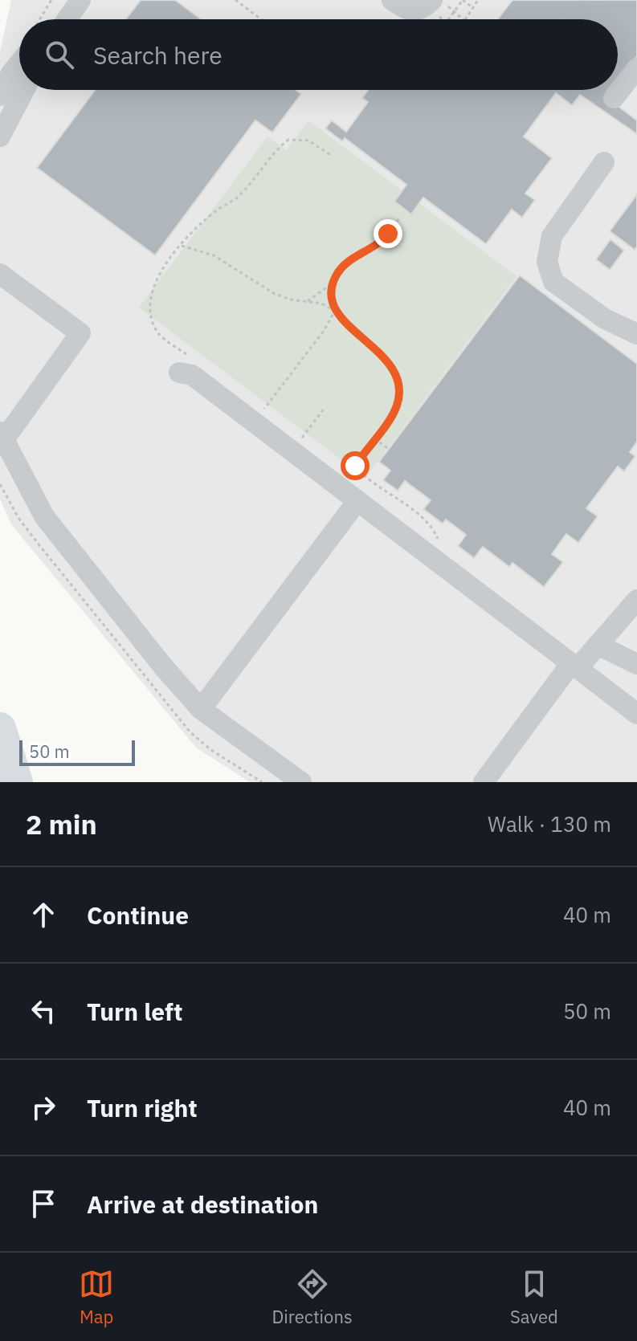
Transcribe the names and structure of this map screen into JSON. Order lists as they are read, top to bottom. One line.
{"scale_bar":"50 m","page":{"search":"Search here","scale":"50 m","heading":["2 min","Walk · 130 m"],"list":[["Continue","40 m"],["Turn left","50 m"],["Turn right","40 m"],"Arrive at destination"],"nav":["Map","Directions","Saved"]}}
